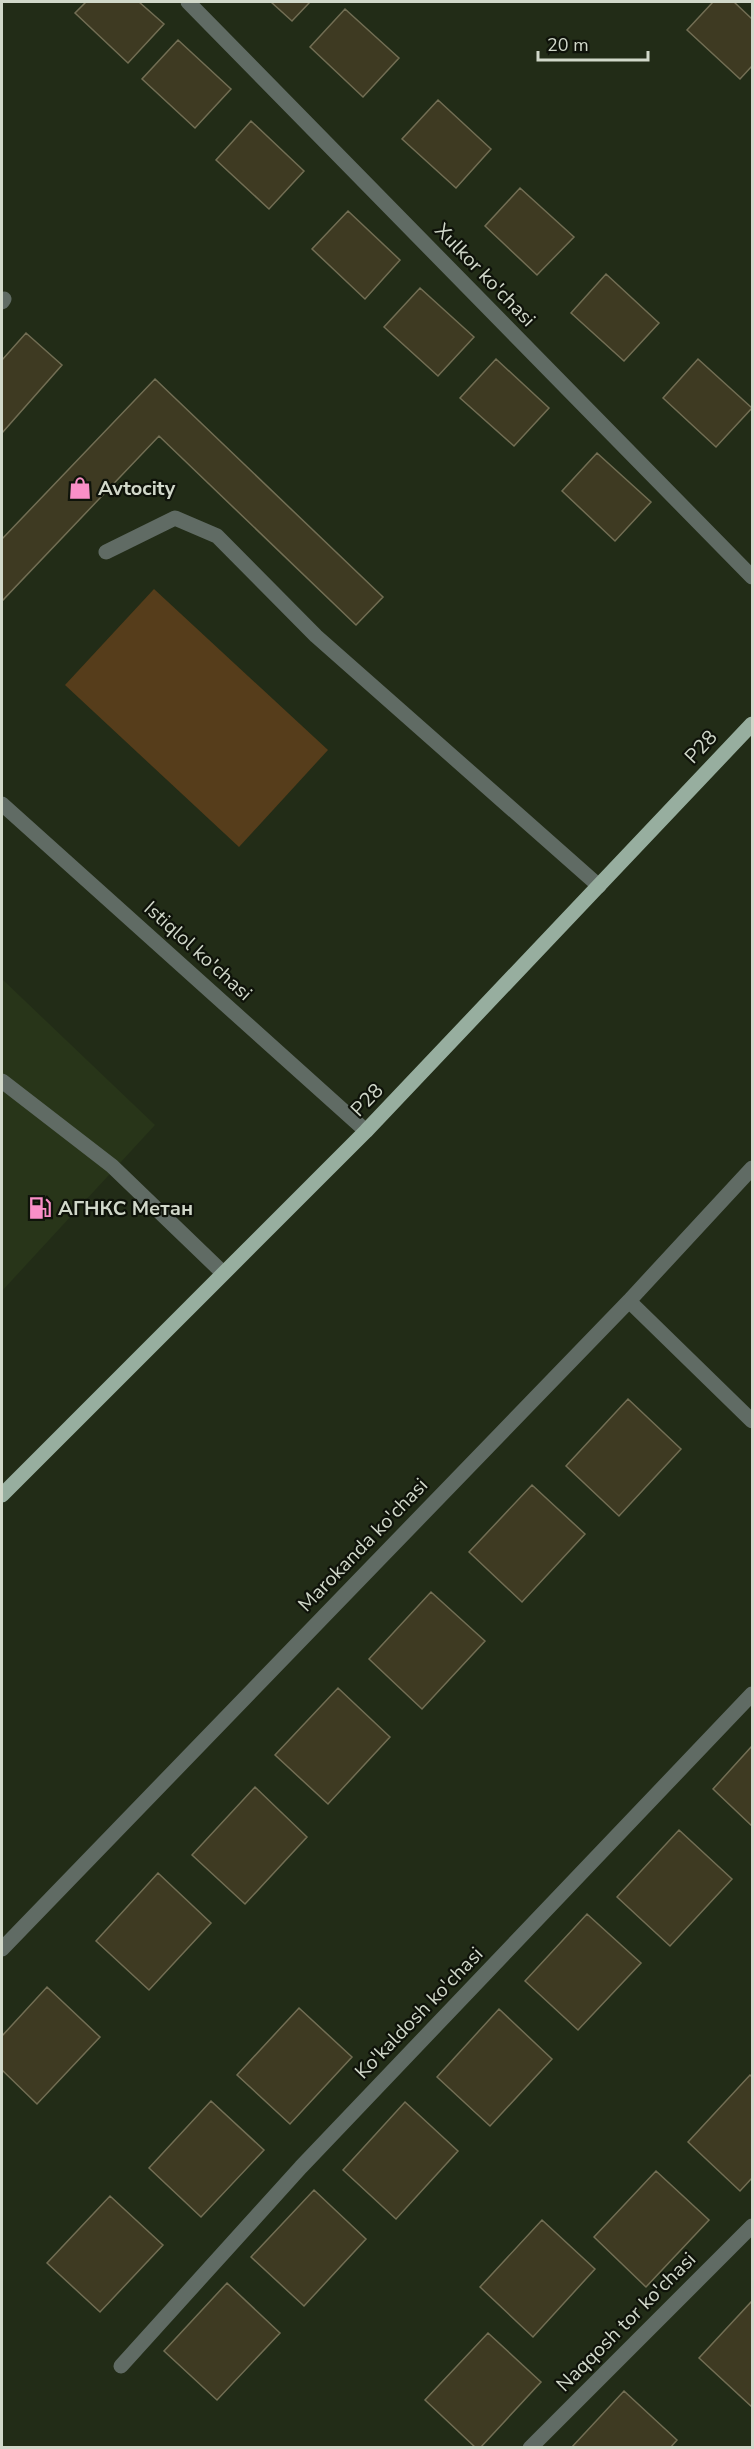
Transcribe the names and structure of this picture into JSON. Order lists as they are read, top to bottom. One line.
{"streets":{"main road":["Р28"],"street":["Xulkor ko'chasi","Istiqlol ko'chasi","Marokanda ko'chasi","Ko'kaldosh ko'chasi","Naqqosh tor ko'chasi"]},"crossings":[["Р28","Istiqlol ko'chasi"]],"places":{"shop":["Avtocity"],"fuel station":["АГНКС Метан"]},"scale_bar":"20 m"}
